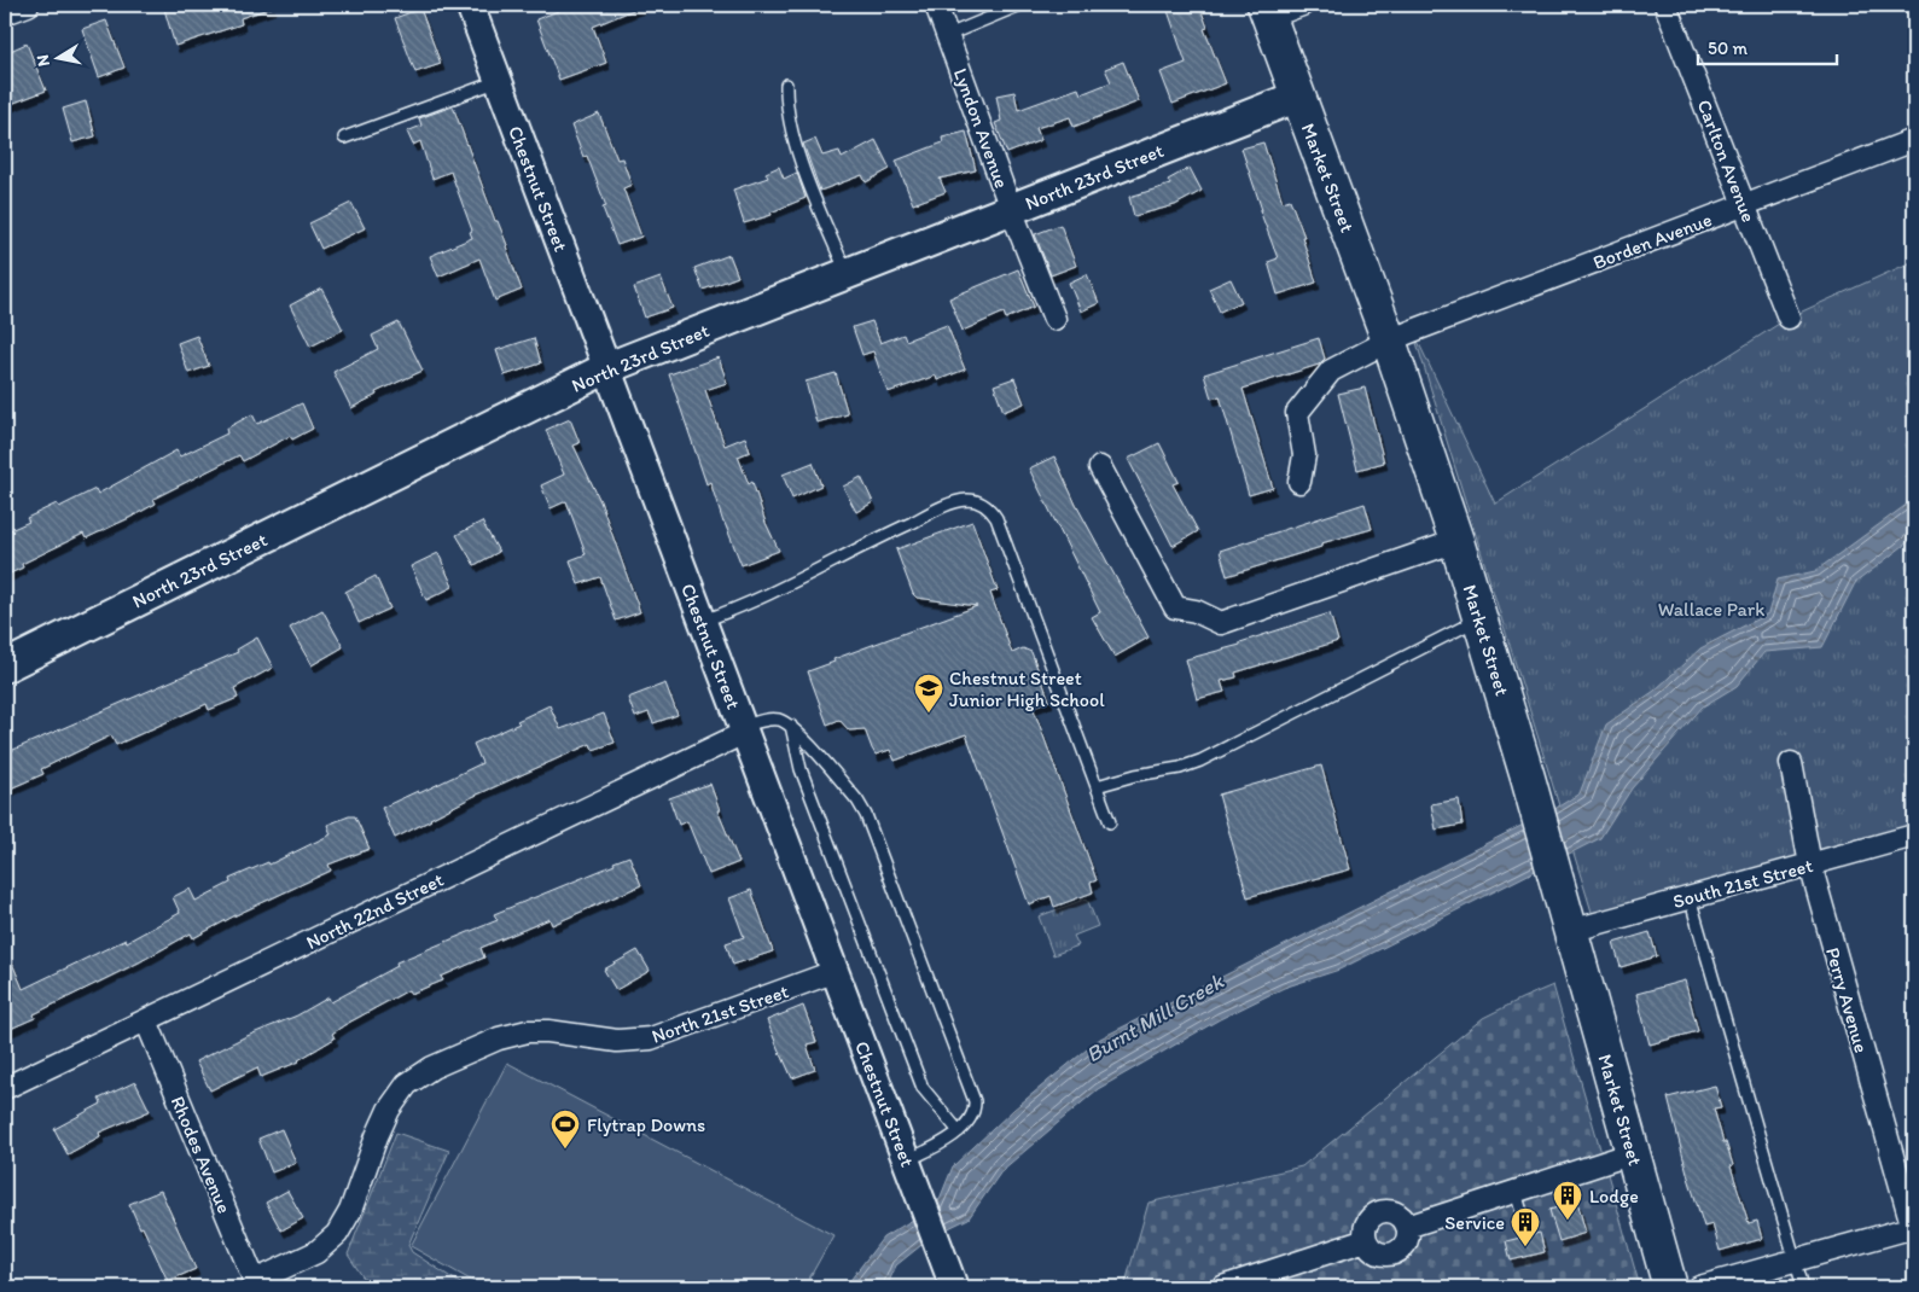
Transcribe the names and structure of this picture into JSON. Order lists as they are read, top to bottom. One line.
{"streets":{"main road":["North 23rd Street","Market Street"],"street":["Lyndon Avenue","Carlton Avenue","Chestnut Street","Borden Avenue","South 21st Street","North 22nd Street","Perry Avenue","North 21st Street","Rhodes Avenue"]},"crossings":[["Lyndon Avenue","North 23rd Street"],["Carlton Avenue","Borden Avenue"],["North 23rd Street","Market Street"],["North 23rd Street","Chestnut Street"],["Market Street","Borden Avenue"],["Market Street","South 21st Street"],["Chestnut Street","North 22nd Street"],["Chestnut Street","North 21st Street"],["South 21st Street","Perry Avenue"],["North 22nd Street","Rhodes Avenue"],["North 21st Street","Rhodes Avenue"]],"water":["Burnt Mill Creek"],"parks":["Wallace Park"],"places":{"school or university":["Chestnut Street Junior High School"],"sports":["Flytrap Downs"],"building":["Lodge","Service"]},"scale_bar":"50 m","north":"left"}
